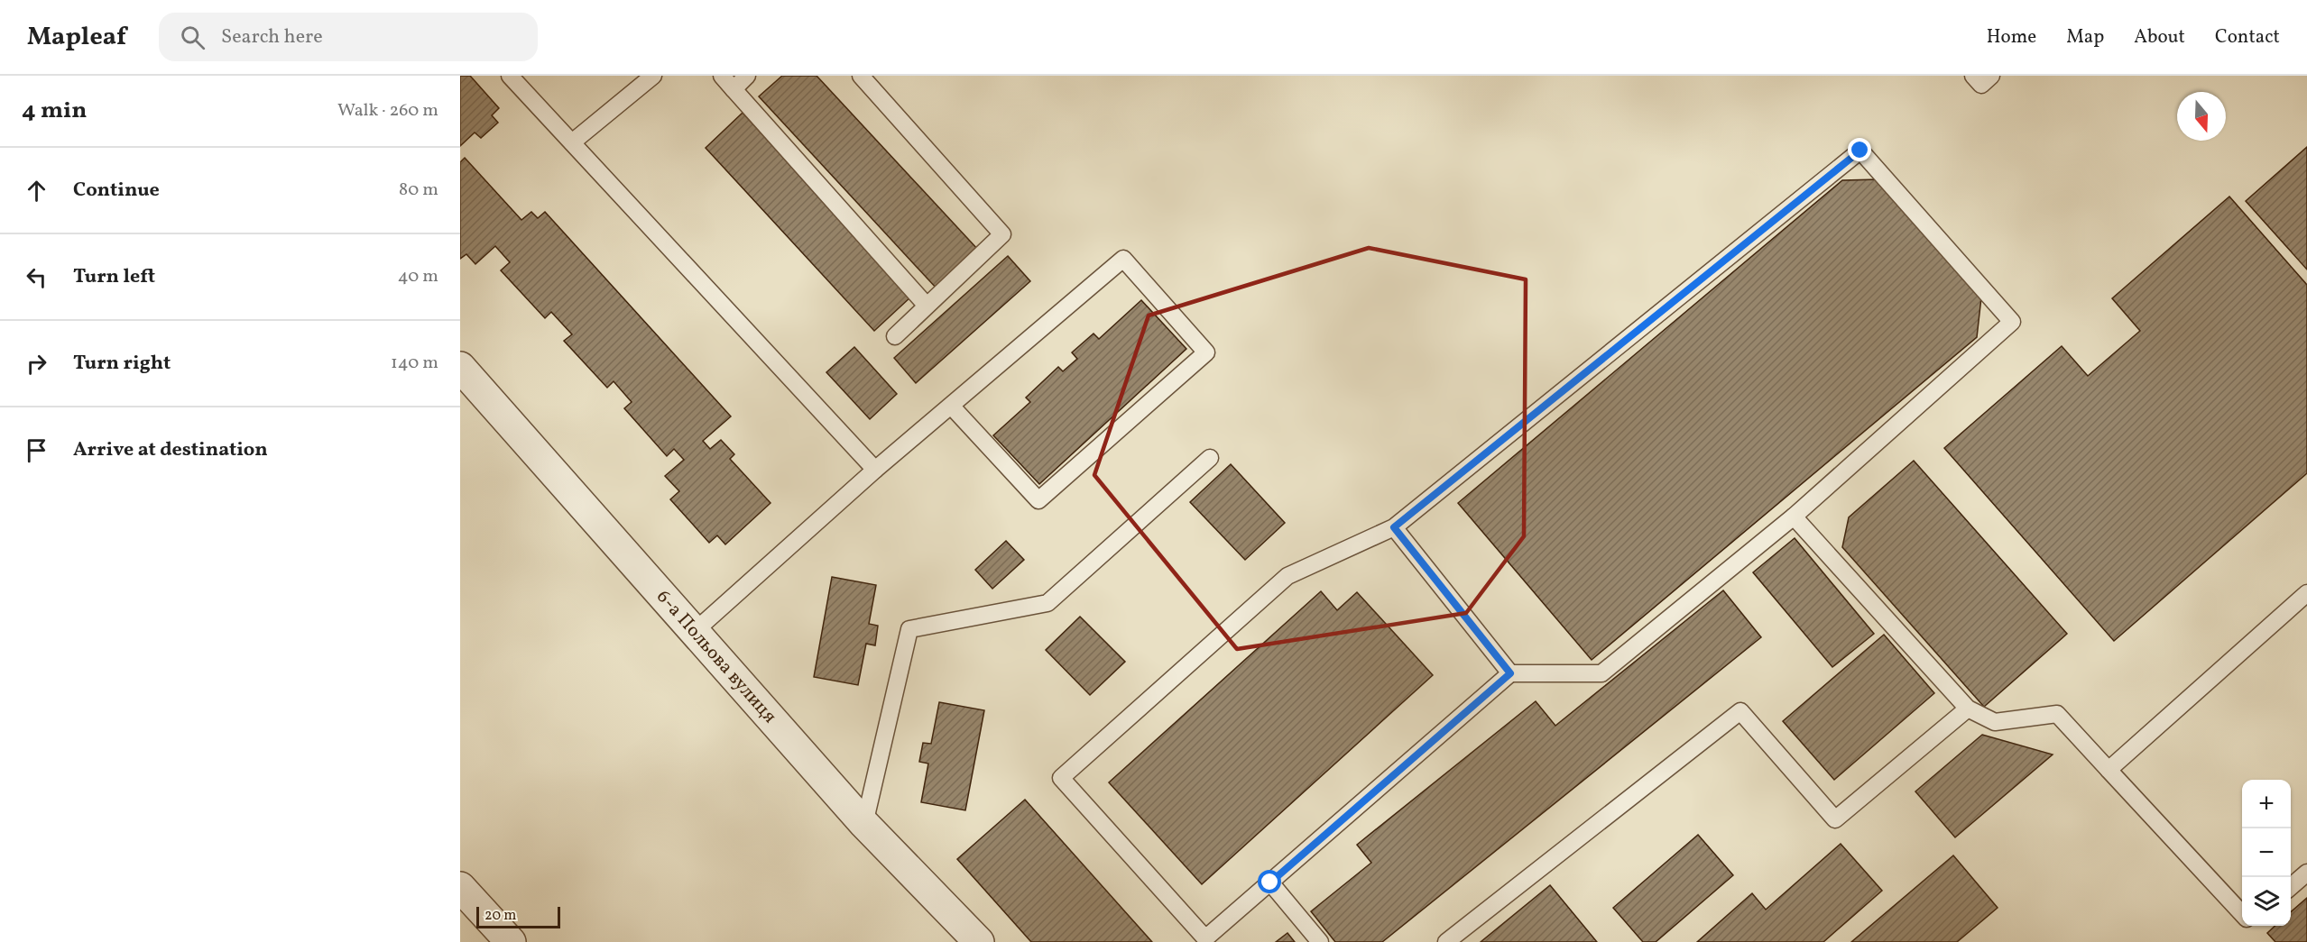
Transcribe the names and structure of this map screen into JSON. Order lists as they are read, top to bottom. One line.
{"streets":{"street":["6-а Польова вулиця"]},"scale_bar":"20 m","north":"bottom","page":{"header":"Mapleaf","search":"Search here","nav":["Home","Map","About","Contact"],"heading":["4 min","Walk · 260 m"],"list":[["Continue","80 m"],["Turn left","40 m"],["Turn right","140 m"],"Arrive at destination"],"map_buttons":["+","−"],"scale":"20 m"}}
